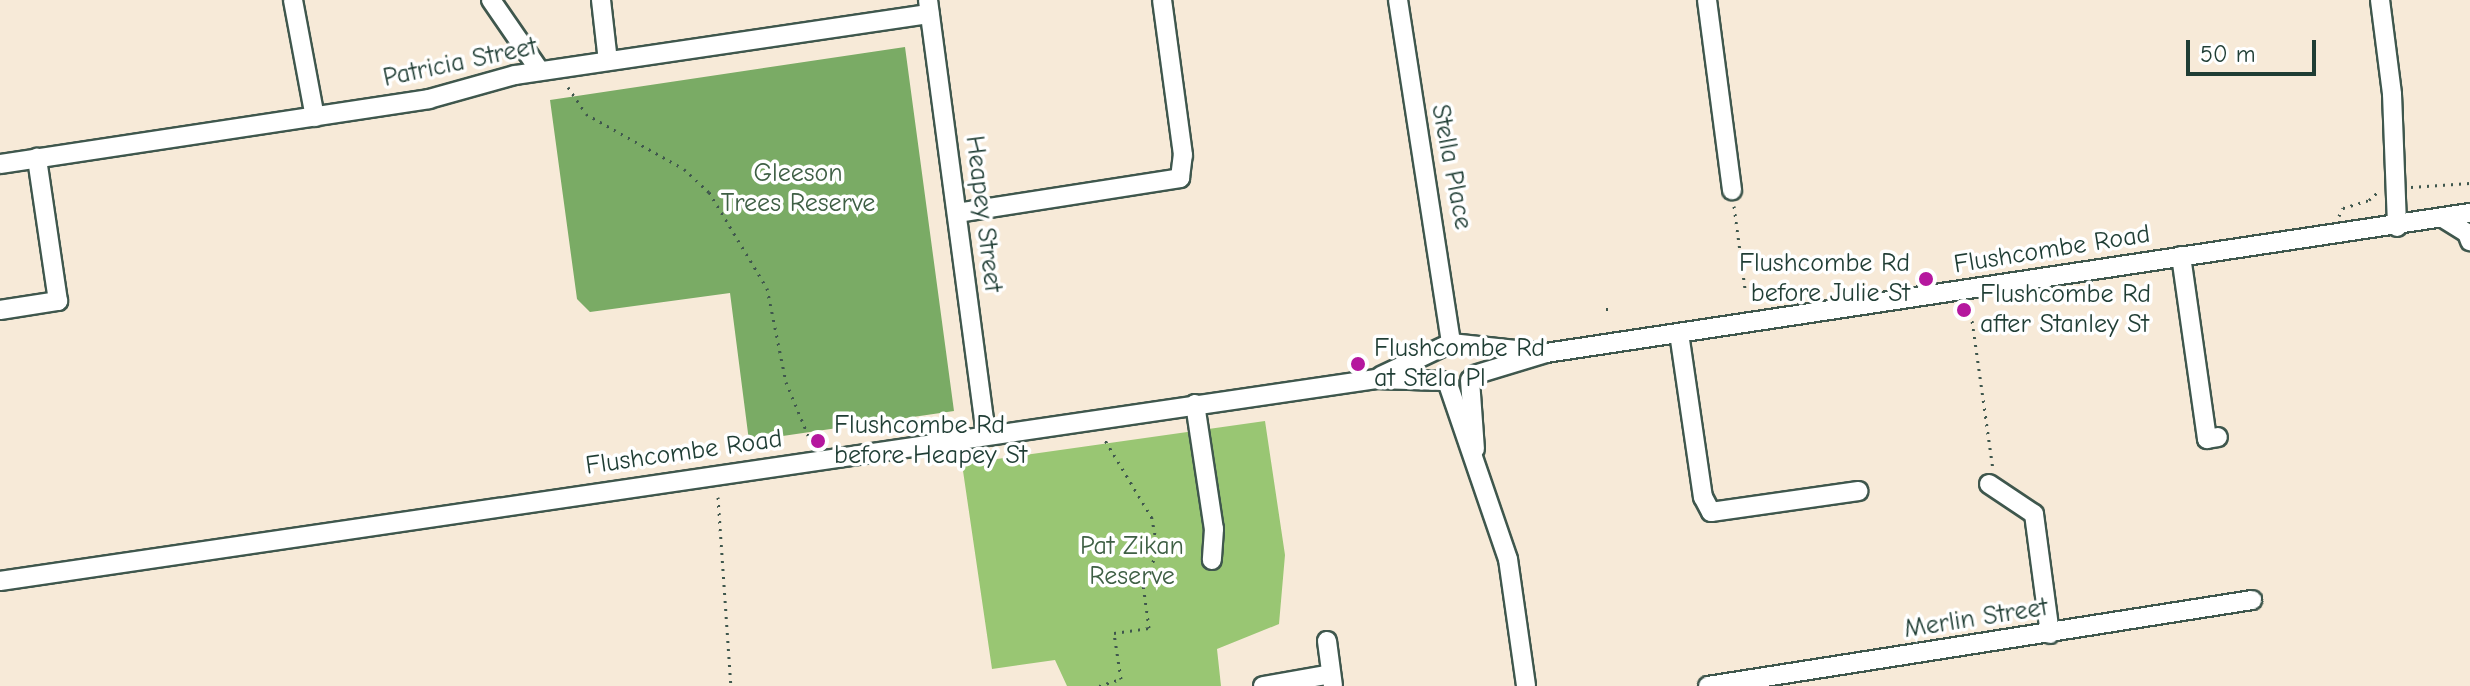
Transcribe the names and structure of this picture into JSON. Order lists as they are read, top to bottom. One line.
{"streets":{"street":["Patricia Street","Stella Place","Heapey Street","Flushcombe Road","Merlin Street"]},"crossings":[["Patricia Street","Heapey Street"],["Stella Place","Flushcombe Road"],["Heapey Street","Flushcombe Road"]],"parks":["Gleeson Trees Reserve","Pat Zikan Reserve"],"places":["Flushcombe Rd before Julie St","Flushcombe Rd after Stanley St","Flushcombe Rd at Stela Pl","Flushcombe Rd before Heapey St"],"scale_bar":"50 m"}
